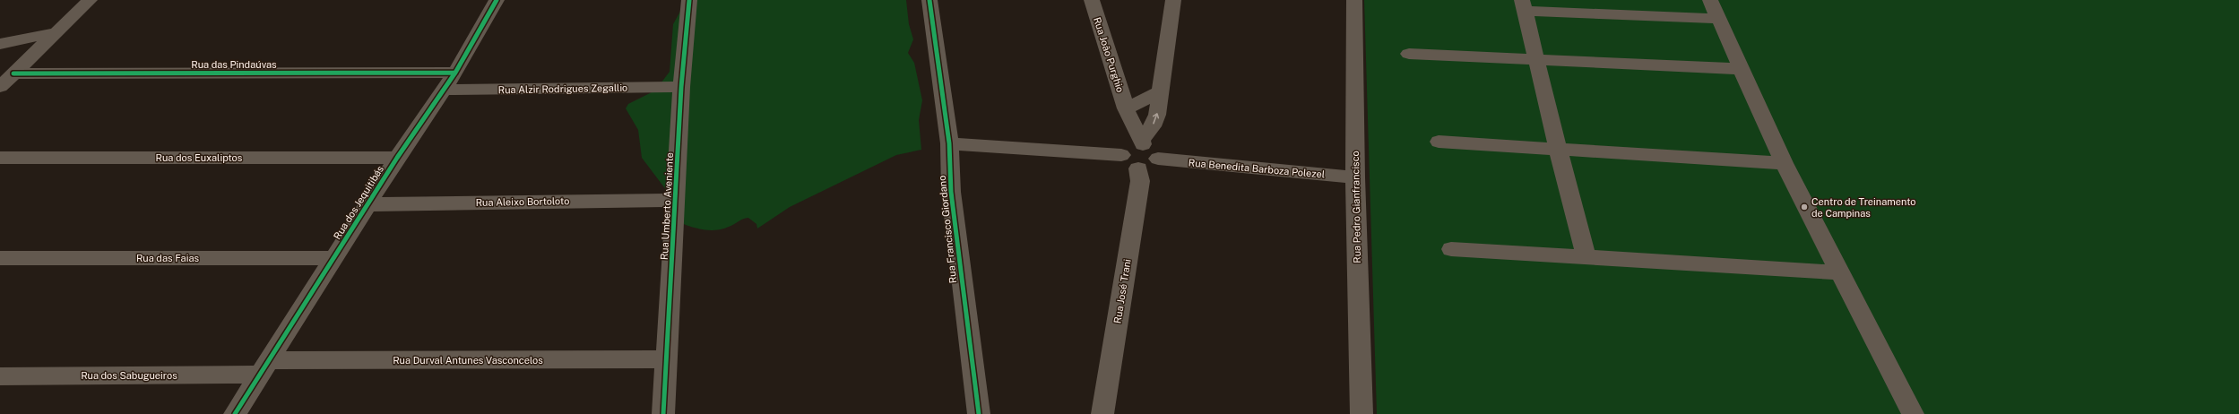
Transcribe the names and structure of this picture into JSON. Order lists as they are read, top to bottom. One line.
{"streets":{"street":["Rua João Purghio","Rua das Pindaúvas","Rua Alzir Rodrigues Zegallio","Rua dos Euxaliptos","Rua Benedita Barboza Polezel","Rua Aleixo Bortoloto","Rua dos Jequitibás","Rua Umberto Aveniente","Rua Pedro Gianfrancisco","Rua Francisco Giordano","Rua das Faias","Rua José Trani","Rua Durval Antunes Vasconcelos","Rua dos Sabugueiros"]},"crossings":[["Rua das Pindaúvas","Rua dos Jequitibás"],["Rua Alzir Rodrigues Zegallio","Rua dos Jequitibás"],["Rua Alzir Rodrigues Zegallio","Rua Umberto Aveniente"],["Rua dos Euxaliptos","Rua dos Jequitibás"],["Rua Benedita Barboza Polezel","Rua Pedro Gianfrancisco"],["Rua Aleixo Bortoloto","Rua dos Jequitibás"],["Rua Aleixo Bortoloto","Rua Umberto Aveniente"],["Rua dos Jequitibás","Rua das Faias"],["Rua dos Jequitibás","Rua Durval Antunes Vasconcelos"],["Rua dos Jequitibás","Rua dos Sabugueiros"],["Rua Umberto Aveniente","Rua Durval Antunes Vasconcelos"],["Rua Durval Antunes Vasconcelos","Rua dos Sabugueiros"]],"places":["Centro de Treinamento de Campinas"]}
